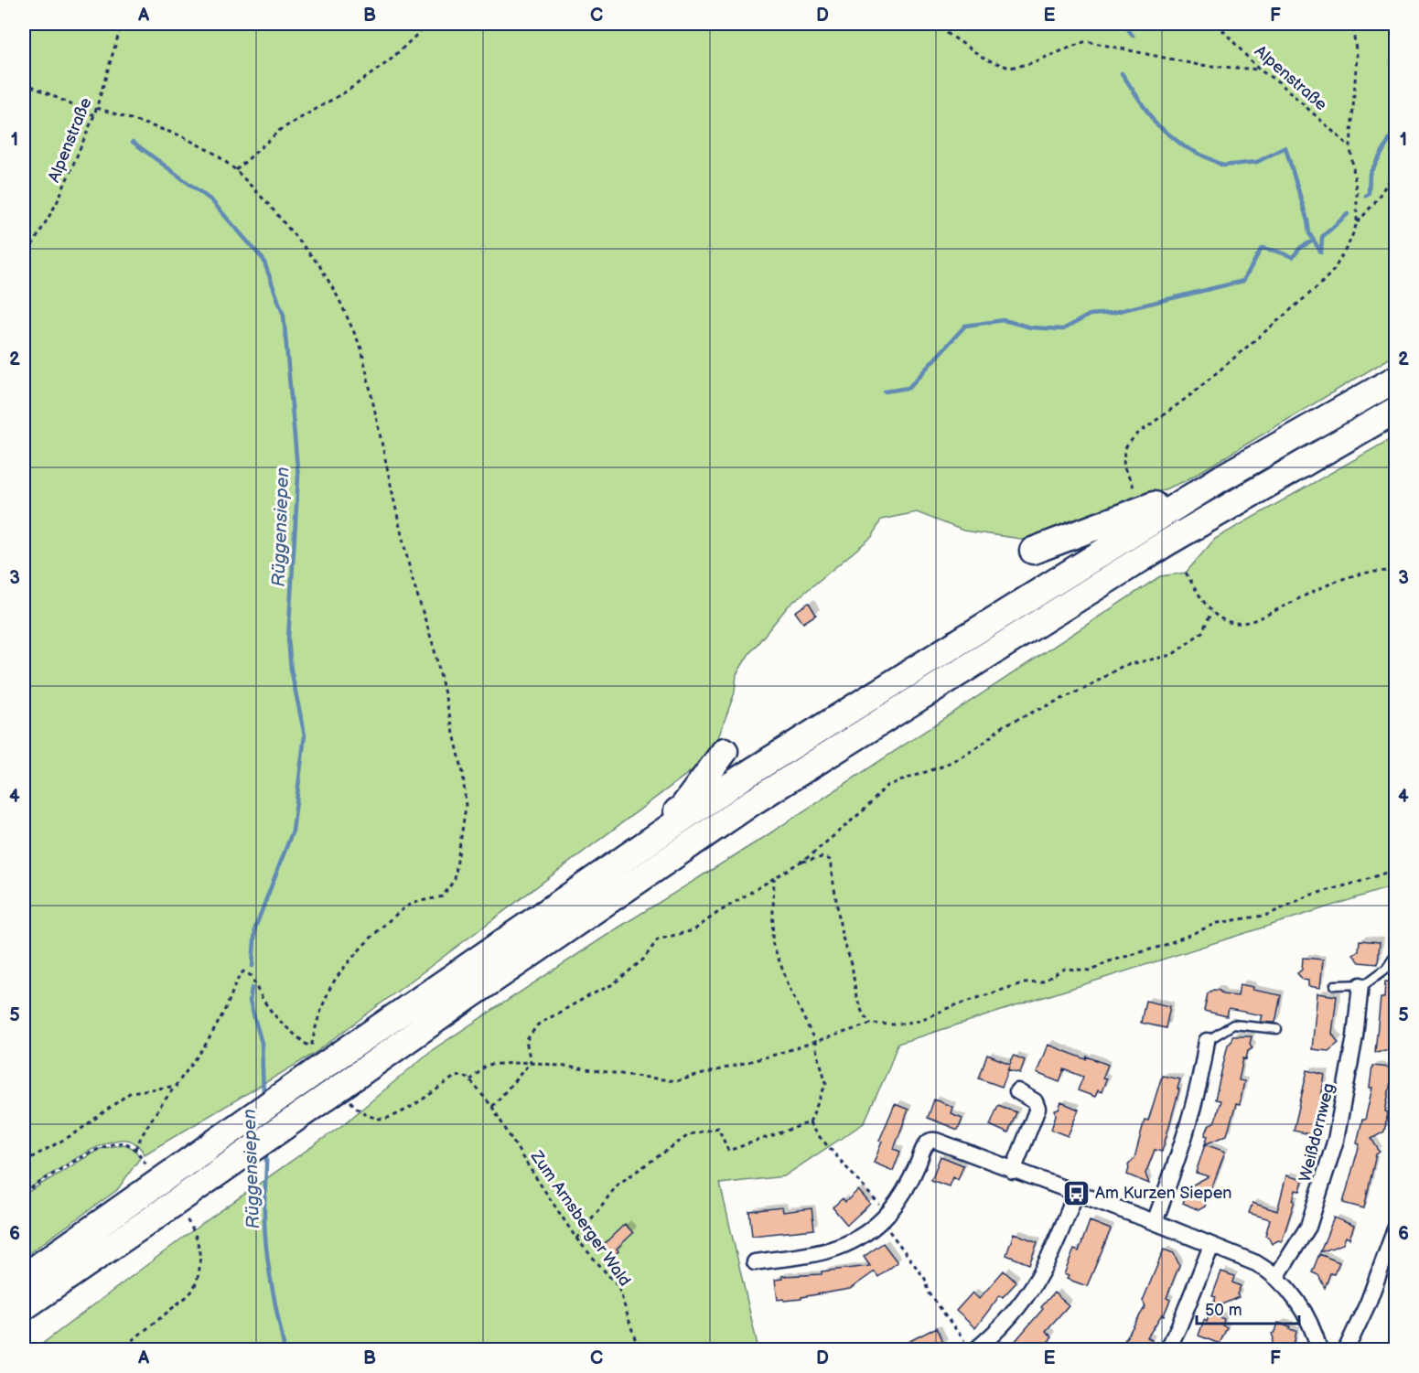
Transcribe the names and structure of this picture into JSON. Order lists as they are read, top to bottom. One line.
{"streets":{"street":["Weißdornweg"],"path":["Alpenstraße","Zum Arnsberger Wald"]},"water":["Rüggensiepen"],"places":{"bus stop":["Am Kurzen Siepen"]},"scale_bar":"50 m","grid":{"columns":["A","B","C","D","E","F"],"rows":["1","2","3","4","5","6"]}}
